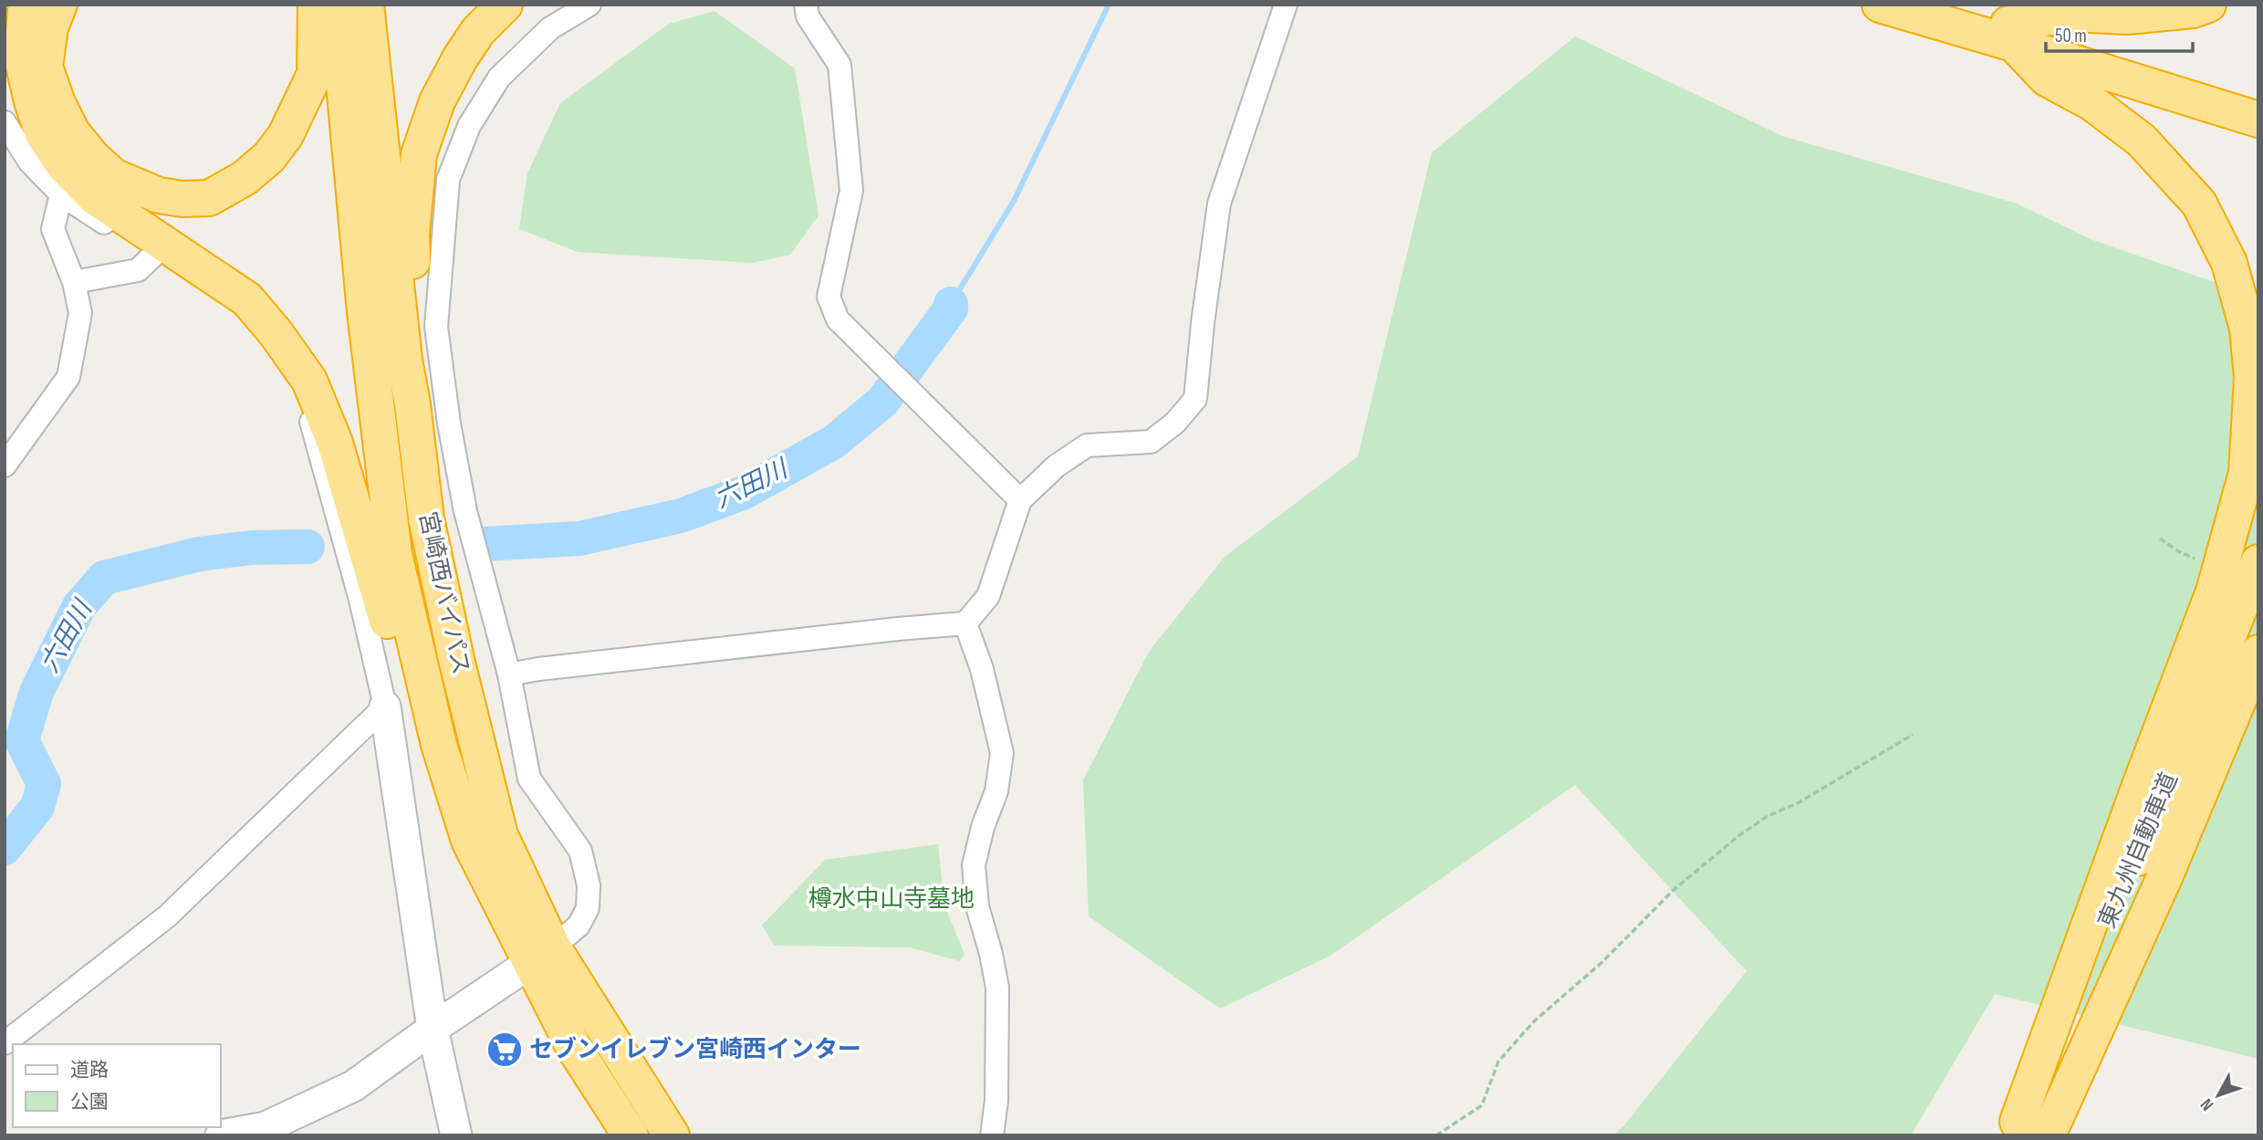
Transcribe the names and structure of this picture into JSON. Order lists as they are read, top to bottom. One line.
{"streets":{"highway":["宮崎西バイパス","東九州自動車道"]},"water":["六田川"],"parks":["樽水中山寺墓地"],"places":{"supermarket":["セブンイレブン宮崎西インター"]},"legend":["道路","公園"],"scale_bar":"50 m","north":"bottom left"}
